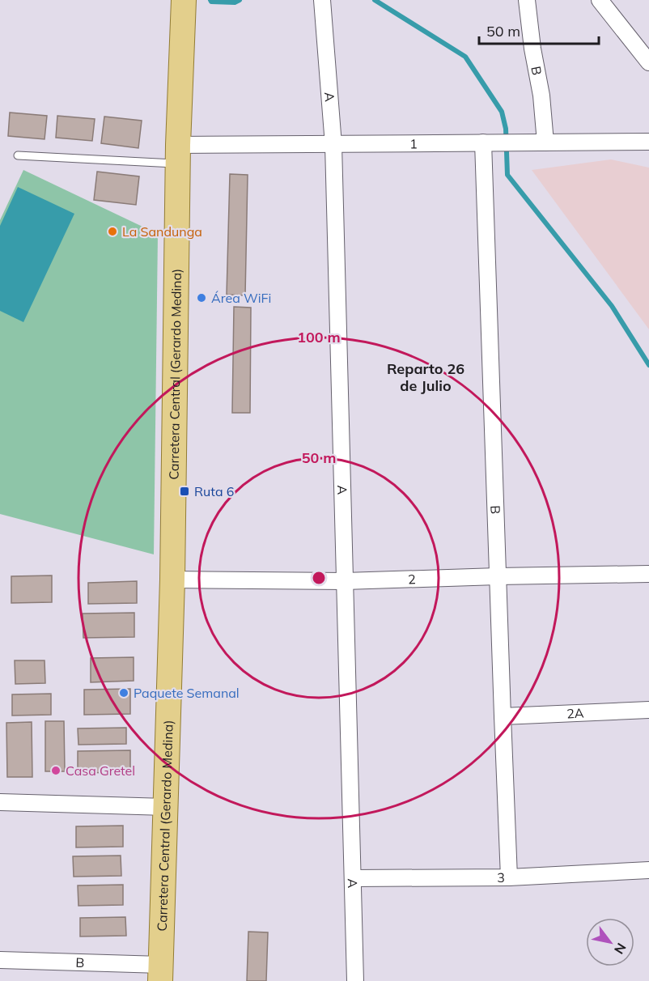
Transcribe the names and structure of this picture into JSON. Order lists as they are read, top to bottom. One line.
{"streets":{"main road":["Carretera Central (Gerardo Medina)"],"street":["B","A","1","2","2A","3"]},"crossings":[["B","1"],["B","Carretera Central (Gerardo Medina)"],["B","2"],["B","2A"],["B","3"],["A","1"],["A","2"],["A","3"],["1","Carretera Central (Gerardo Medina)"],["Carretera Central (Gerardo Medina)","2"]],"districts":["Reparto 26 de Julio"],"places":{"other":["La Sandunga","Área WiFi","Paquete Semanal","Casa Gretel"],"transit":["Ruta 6"]},"scale_bar":"50 m","north":"bottom right","rings":["100 m","50 m"]}
